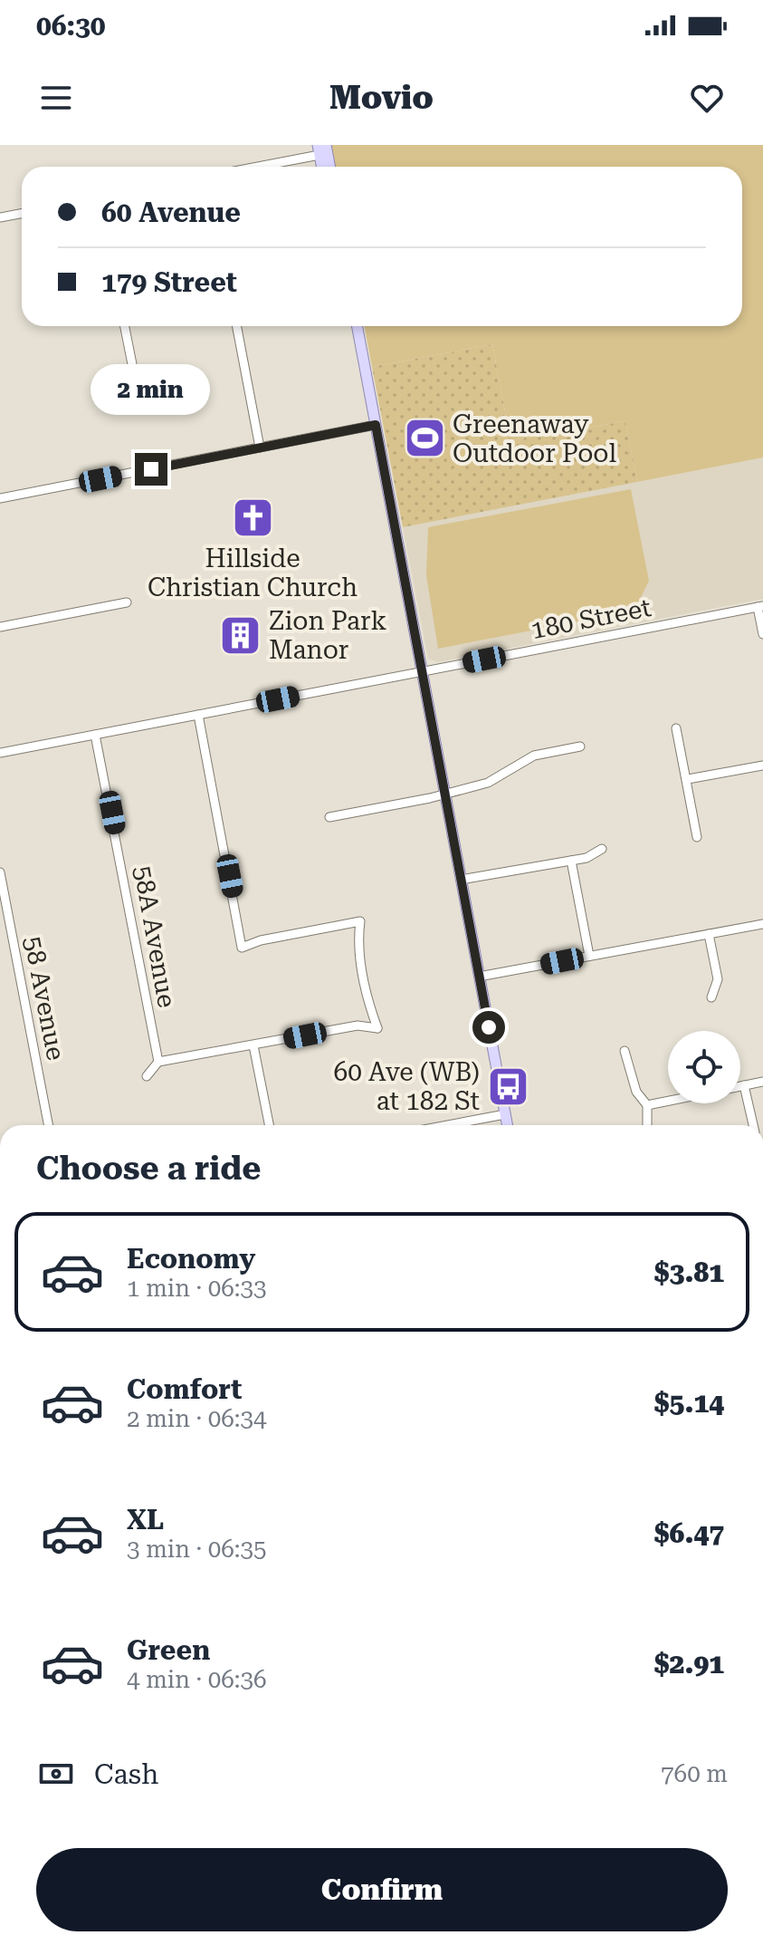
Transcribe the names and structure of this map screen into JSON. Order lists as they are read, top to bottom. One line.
{"streets":{"street":["180 Street","58A Avenue","58 Avenue"]},"crossings":[["180 Street","58A Avenue"]],"places":{"sports":["Greenaway Outdoor Pool"],"church":["Hillside Christian Church"],"building":["Zion Park Manor"],"bus stop":["60 Ave (WB) at 182 St"]},"page":{"status":"06:30","header":"Movio","banner":["60 Avenue","179 Street"],"bubble":"2 min","heading":"Choose a ride","list":[{"name":"Economy","note":"1 min · 06:33","value":"$3.81"},{"name":"Comfort","note":"2 min · 06:34","value":"$5.14"},{"name":"XL","note":"3 min · 06:35","value":"$6.47"},{"name":"Green","note":"4 min · 06:36","value":"$2.91"}],"pay":["Cash","760 m"],"buttons":"Confirm"}}
